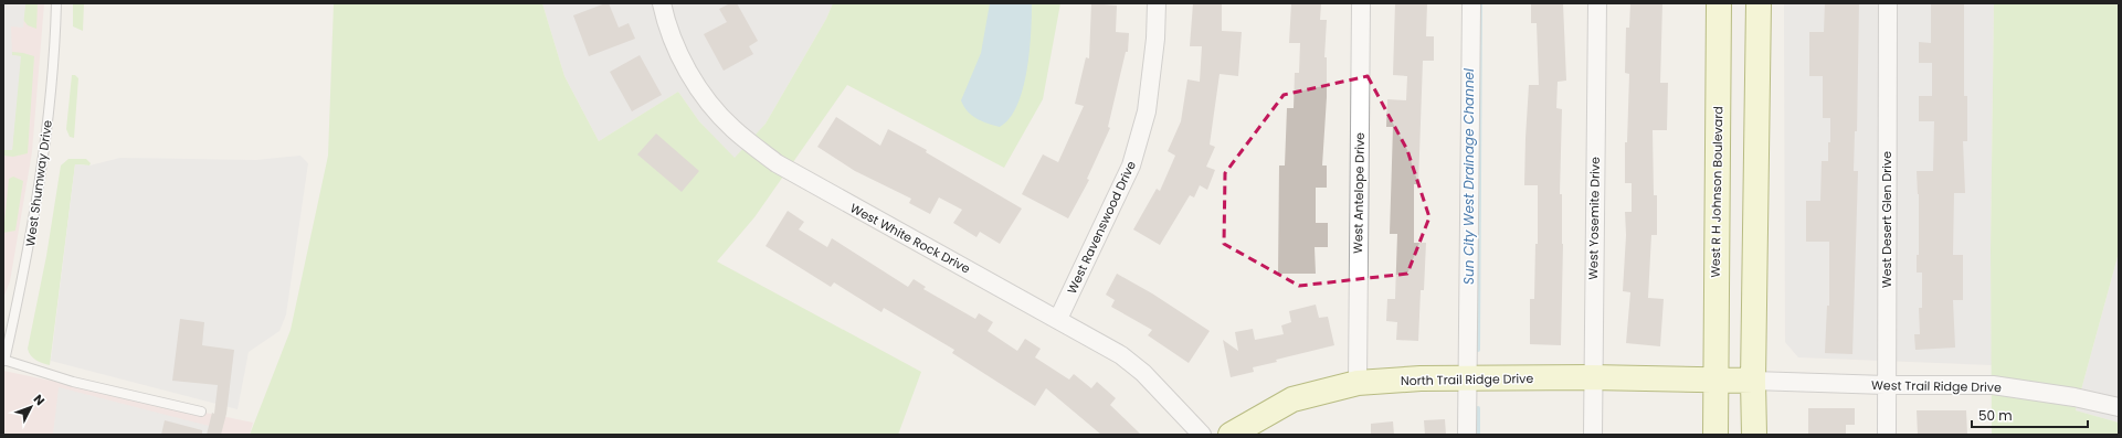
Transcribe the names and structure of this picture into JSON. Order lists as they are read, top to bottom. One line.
{"streets":{"main road":["West R H Johnson Boulevard","North Trail Ridge Drive"],"street":["West Antelope Drive","West Yosemite Drive","West Desert Glen Drive","West Ravenswood Drive","West White Rock Drive","West Trail Ridge Drive"],"lane":["West Shumway Drive"]},"crossings":[["West R H Johnson Boulevard","North Trail Ridge Drive"],["West Antelope Drive","North Trail Ridge Drive"],["West Yosemite Drive","North Trail Ridge Drive"],["West Desert Glen Drive","West Trail Ridge Drive"],["West Ravenswood Drive","West White Rock Drive"],["North Trail Ridge Drive","West Trail Ridge Drive"]],"water":["Sun City West Drainage Channel"],"scale_bar":"50 m","north":"top right"}
